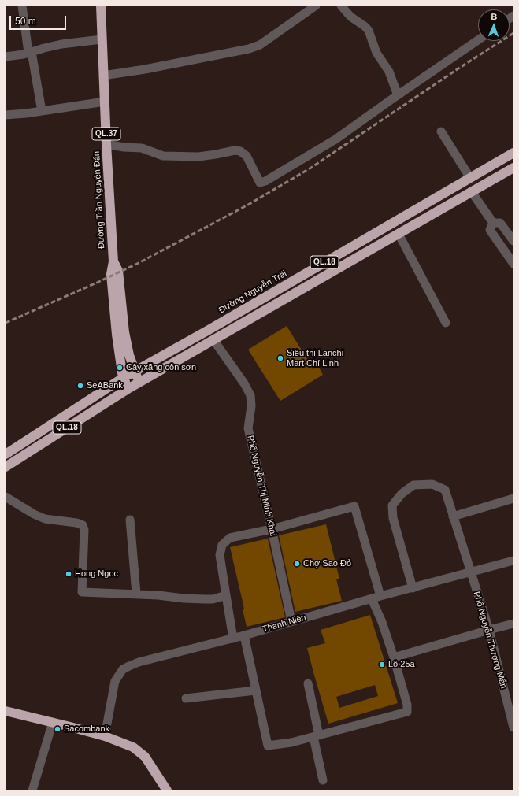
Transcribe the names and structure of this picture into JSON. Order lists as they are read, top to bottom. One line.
{"streets":{"highway":["QL.37","Đường Trần Nguyên Đán","QL.18","Đường Nguyễn Trãi"],"street":["Phố Nguyễn Thị Minh Khai","Thanh Niên","Phố Nguyễn Thượng Mẫn"]},"crossings":[["Đường Trần Nguyên Đán","QL.18"],["Đường Trần Nguyên Đán","Đường Nguyễn Trãi"],["QL.18","Phố Nguyễn Thị Minh Khai"],["Phố Nguyễn Thị Minh Khai","Thanh Niên"],["Thanh Niên","Phố Nguyễn Thượng Mẫn"]],"places":["Siêu thị Lanchi Mart Chí Linh","Cây xăng côn sơn","SeABank","Chợ Sao Đỏ","Hong Ngoc","Lô 25a","Sacombank"],"scale_bar":"50 m","north":"top"}
